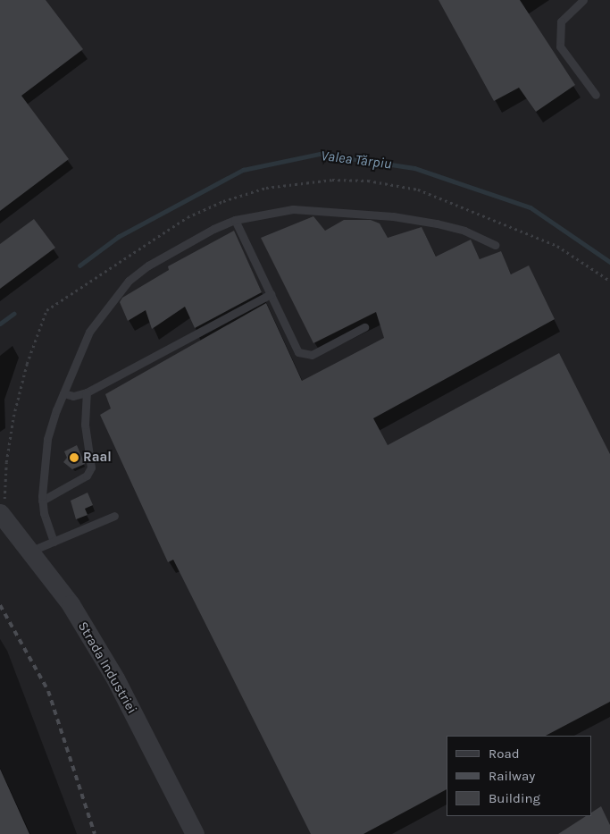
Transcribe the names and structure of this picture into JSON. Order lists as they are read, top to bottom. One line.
{"streets":{"street":["Strada Industriei"]},"water":["Valea Tărpiu"],"places":["Raal"],"legend":["Road","Railway","Building"]}
